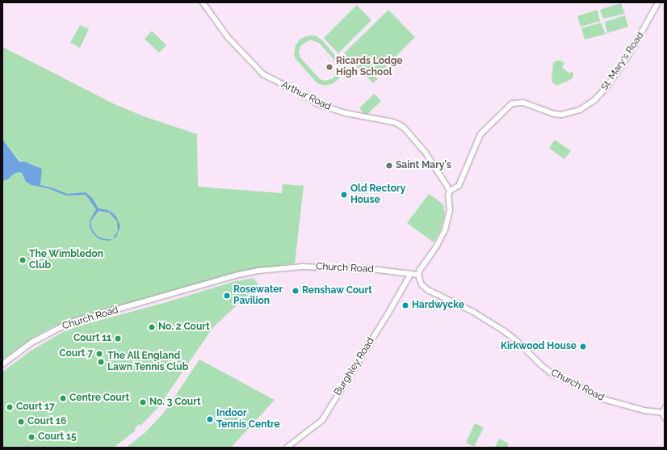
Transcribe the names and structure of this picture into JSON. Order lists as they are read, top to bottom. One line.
{"streets":{"street":["St. Mary's Road","Arthur Road","Church Road","Burghley Road"]},"crossings":[["St. Mary's Road","Arthur Road"],["Church Road","Burghley Road"]],"places":["Ricards Lodge High School","Saint Mary's","Old Rectory House","The Wimbledon Club","Renshaw Court","Rosewater Pavilion","Hardwycke","No. 2 Court","Court 11","Kirkwood House","Court 7","The All England Lawn Tennis Club","Centre Court","No. 3 Court","Court 17","Indoor Tennis Centre","Court 16","Court 15"]}
